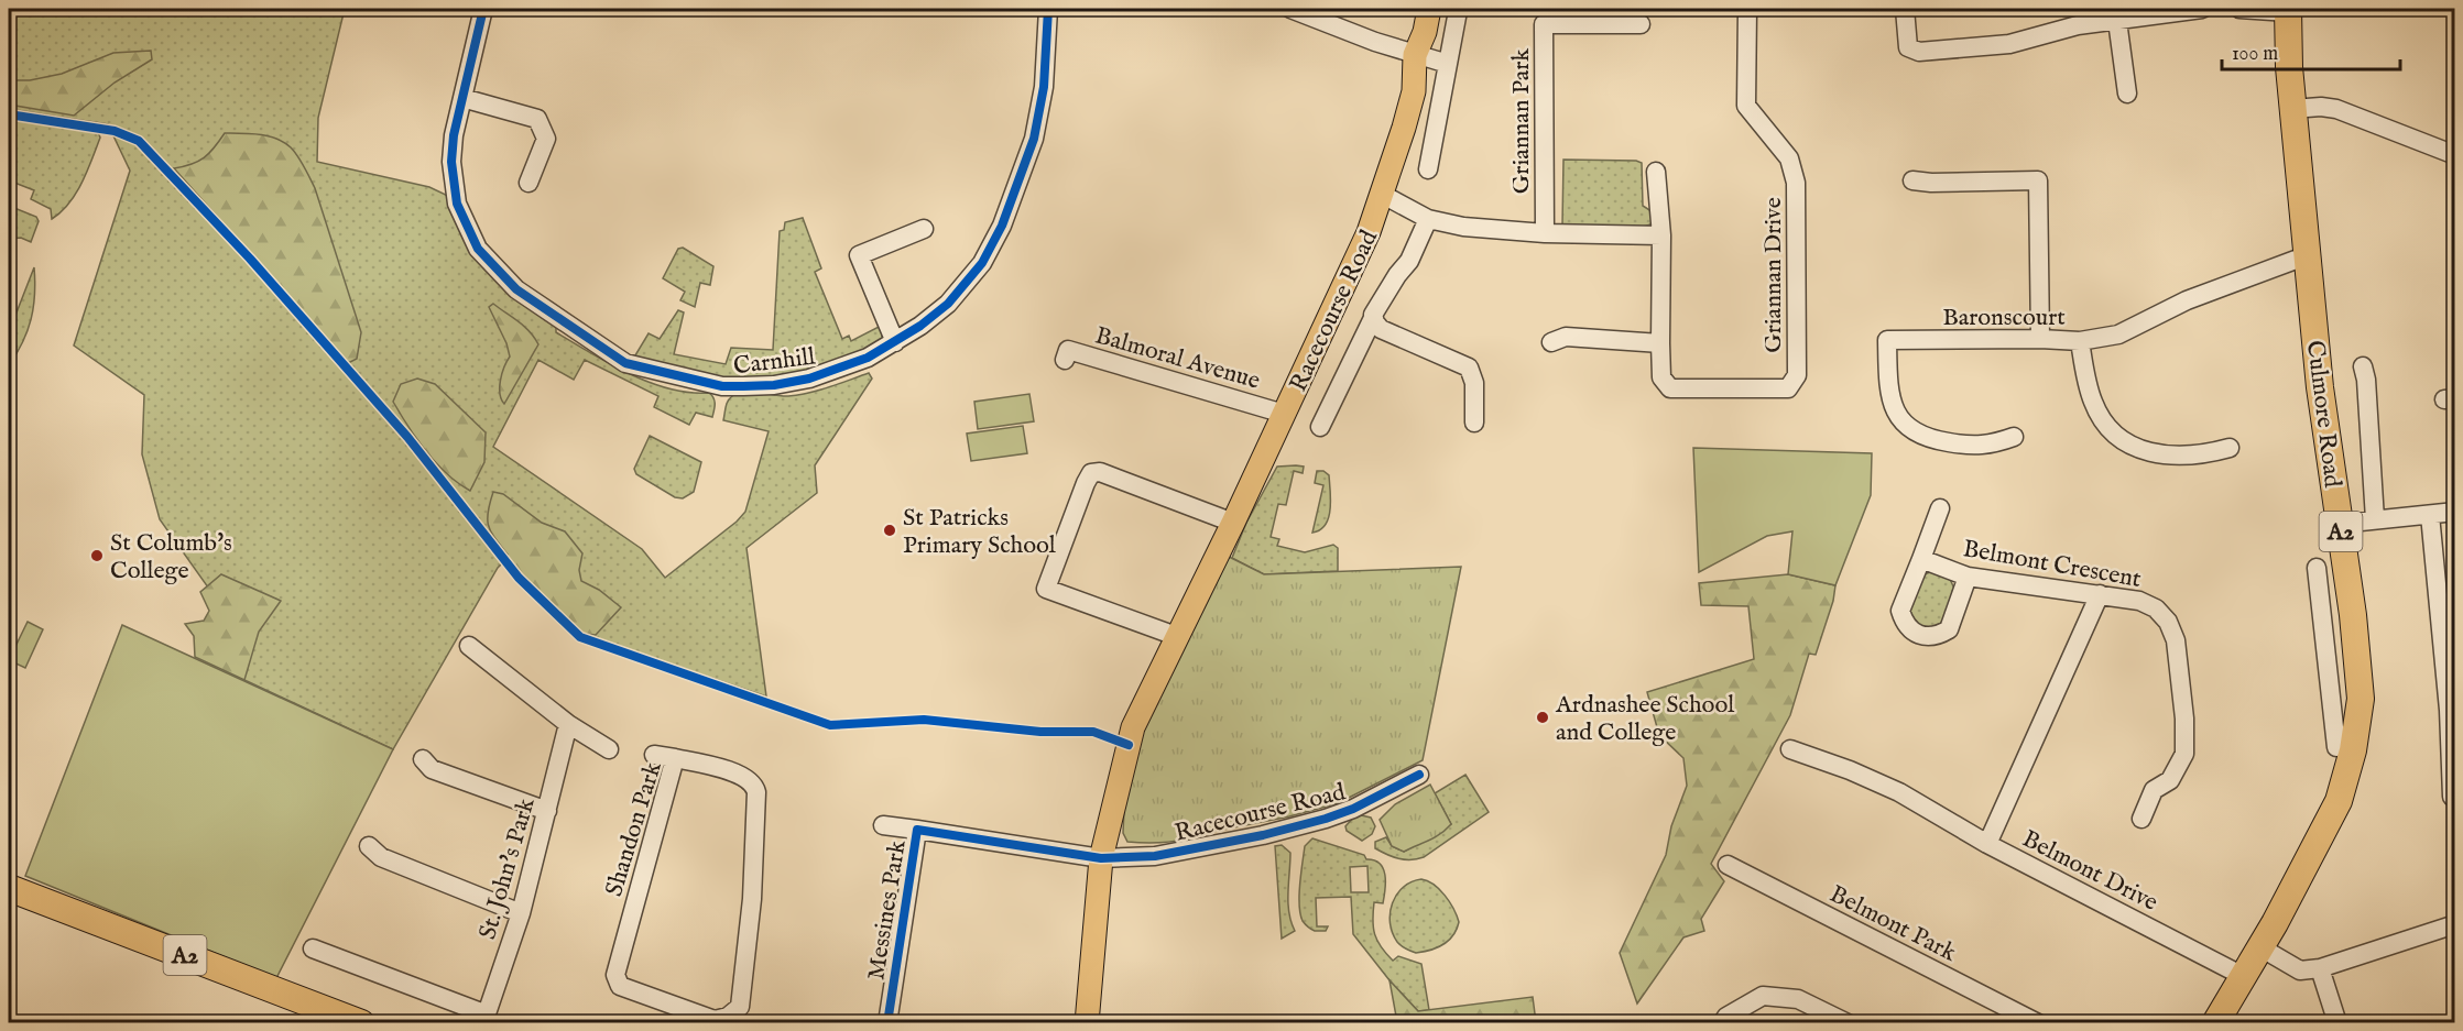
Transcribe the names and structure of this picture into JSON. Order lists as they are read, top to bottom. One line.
{"streets":{"highway":["Culmore Road","A2"],"main road":["Racecourse Road"],"street":["Griannan Park","Griannan Drive","Baronscourt","Balmoral Avenue","Carnhill","Belmont Crescent","Shandon Park","St. John's Park","Belmont Drive","Messines Park","Belmont Park"]},"crossings":[["Racecourse Road","Balmoral Avenue"],["Racecourse Road","Messines Park"],["Baronscourt","Culmore Road"],["Culmore Road","Belmont Drive"]],"places":["St Patricks Primary School","St Columb's College","Ardnashee School and College"],"scale_bar":"100 m"}
